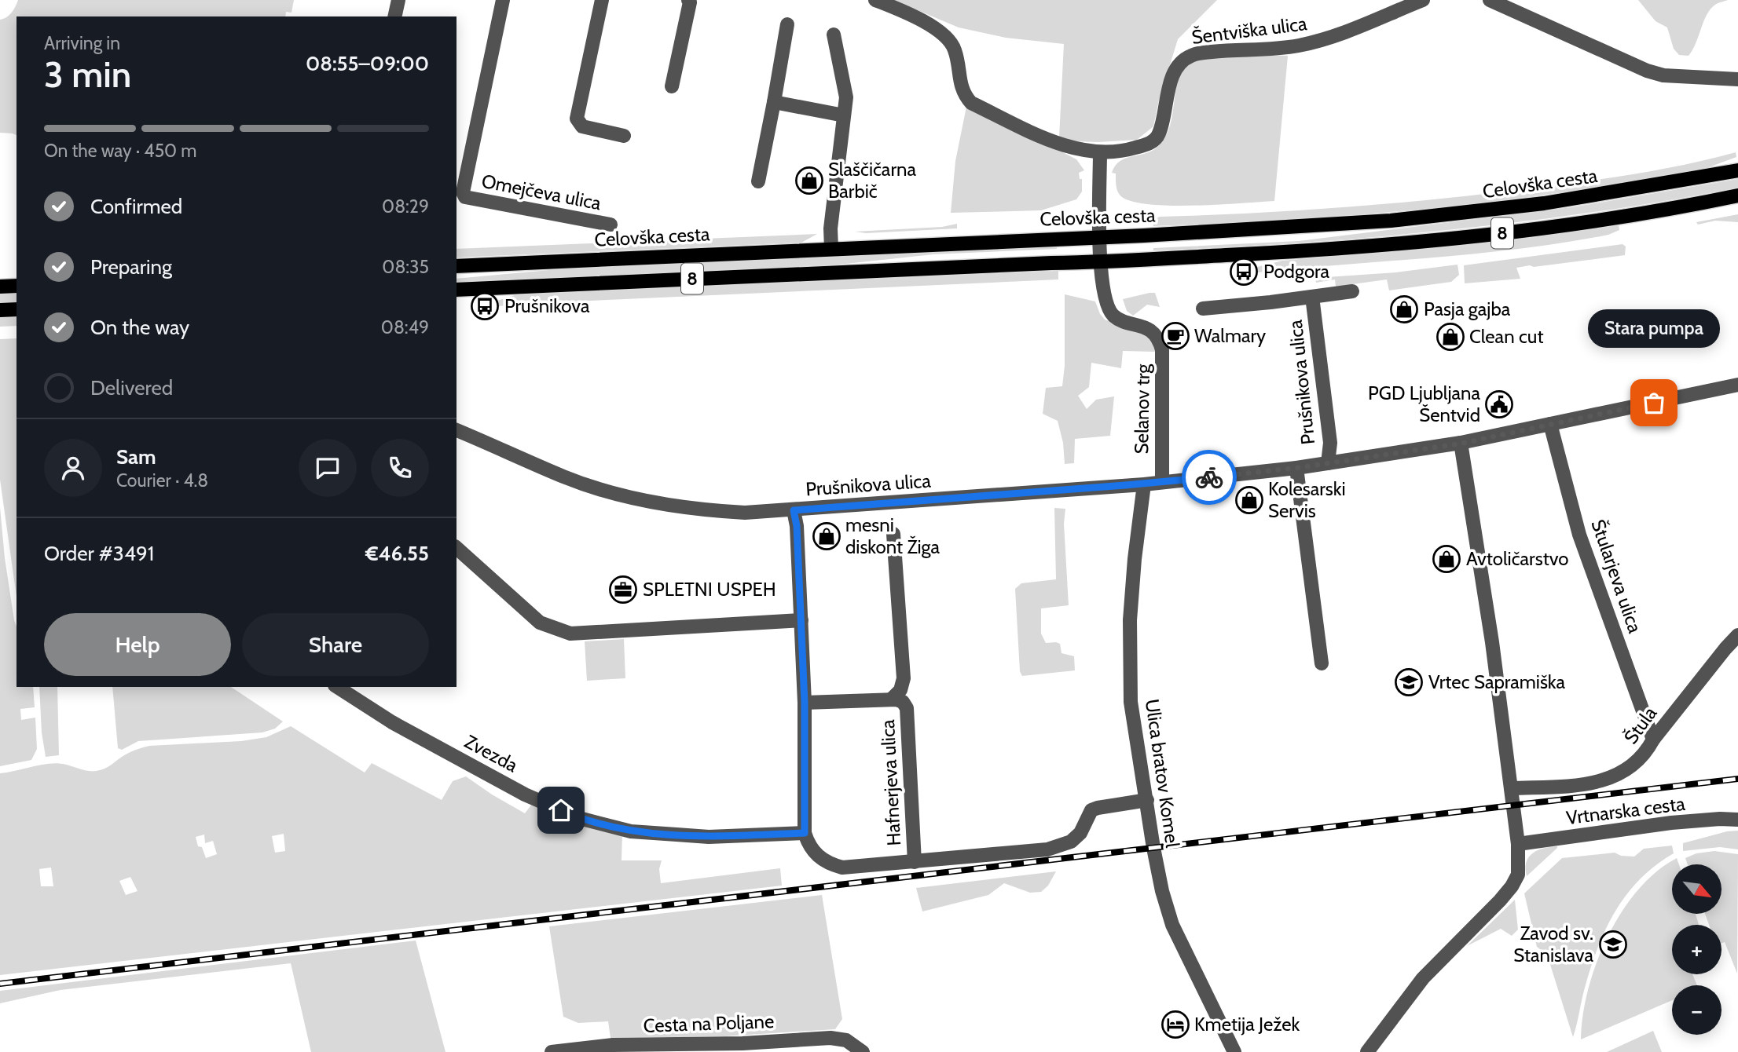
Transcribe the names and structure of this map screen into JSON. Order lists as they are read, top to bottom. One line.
{"streets":{"main road":["Celovška cesta","8"],"street":["Šentviška ulica","Omejčeva ulica","Prušnikova ulica","Selanov trg","Štularjeva ulica","Štula","Zvezda","Ulica bratov Komel","Hafnerjeva ulica","Vrtnarska cesta","Cesta na Poljane"]},"crossings":[["Šentviška ulica","Selanov trg"],["Celovška cesta","Selanov trg"],["8","Selanov trg"],["Prušnikova ulica","Selanov trg"],["Prušnikova ulica","Štularjeva ulica"],["Prušnikova ulica","Ulica bratov Komel"],["Štularjeva ulica","Štula"],["Zvezda","Hafnerjeva ulica"],["Ulica bratov Komel","Hafnerjeva ulica"]],"places":{"shop":["Slaščičarna Barbič","Pasja gajba","Clean cut","Kolesarski Servis","mesni diskont Žiga","Avtoličarstvo"],"bus stop":["Podgora","Prušnikova"],"cafe":["Walmary"],"other":["Stara pumpa"],"public building":["PGD Ljubljana Šentvid"],"office":["SPLETNI USPEH"],"school or university":["Vrtec Sapramiška","Zavod sv. Stanislava"],"hotel":["Kmetija Ježek"]},"north":"bottom right","page":{"heading":["3 min","Arriving in","08:55–09:00"],"panel":["Sam","Courier · 4.8","Order #3491","€46.55"],"bar":"On the way · 450 m","list":[["Confirmed","08:29"],["Preparing","08:35"],["On the way","08:49"],"Delivered"],"bubble":"Stara pumpa","buttons":["Help","Share"],"map_buttons":["+","−"]}}
